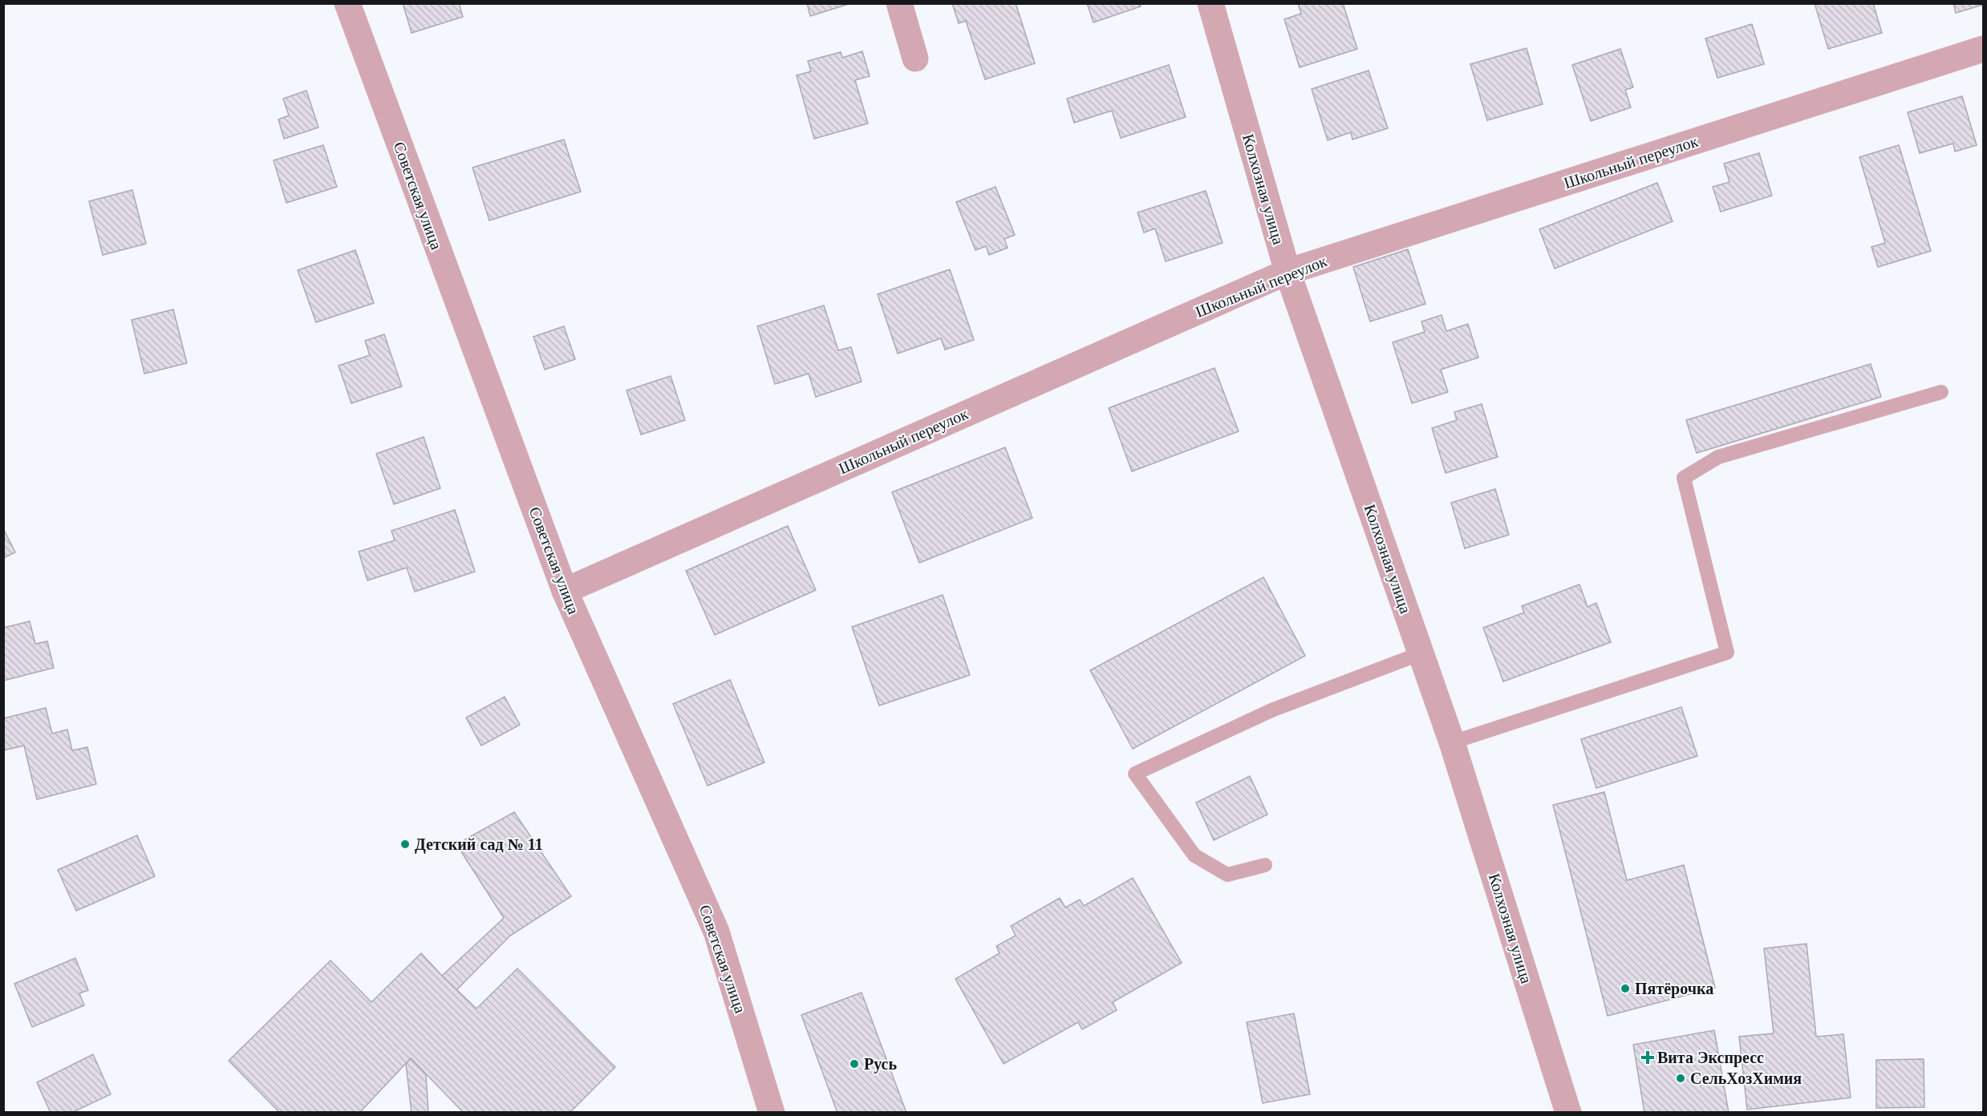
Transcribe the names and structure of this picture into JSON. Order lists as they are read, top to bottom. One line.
{"streets":{"street":["Школьный переулок","Колхозная улица","Советская улица"]},"crossings":[["Школьный переулок","Колхозная улица"],["Школьный переулок","Советская улица"]],"places":{"other":["Детский сад № 11","Пятёрочка","Русь","СельХозХимия"],"health":["Вита Экспресс"]}}
